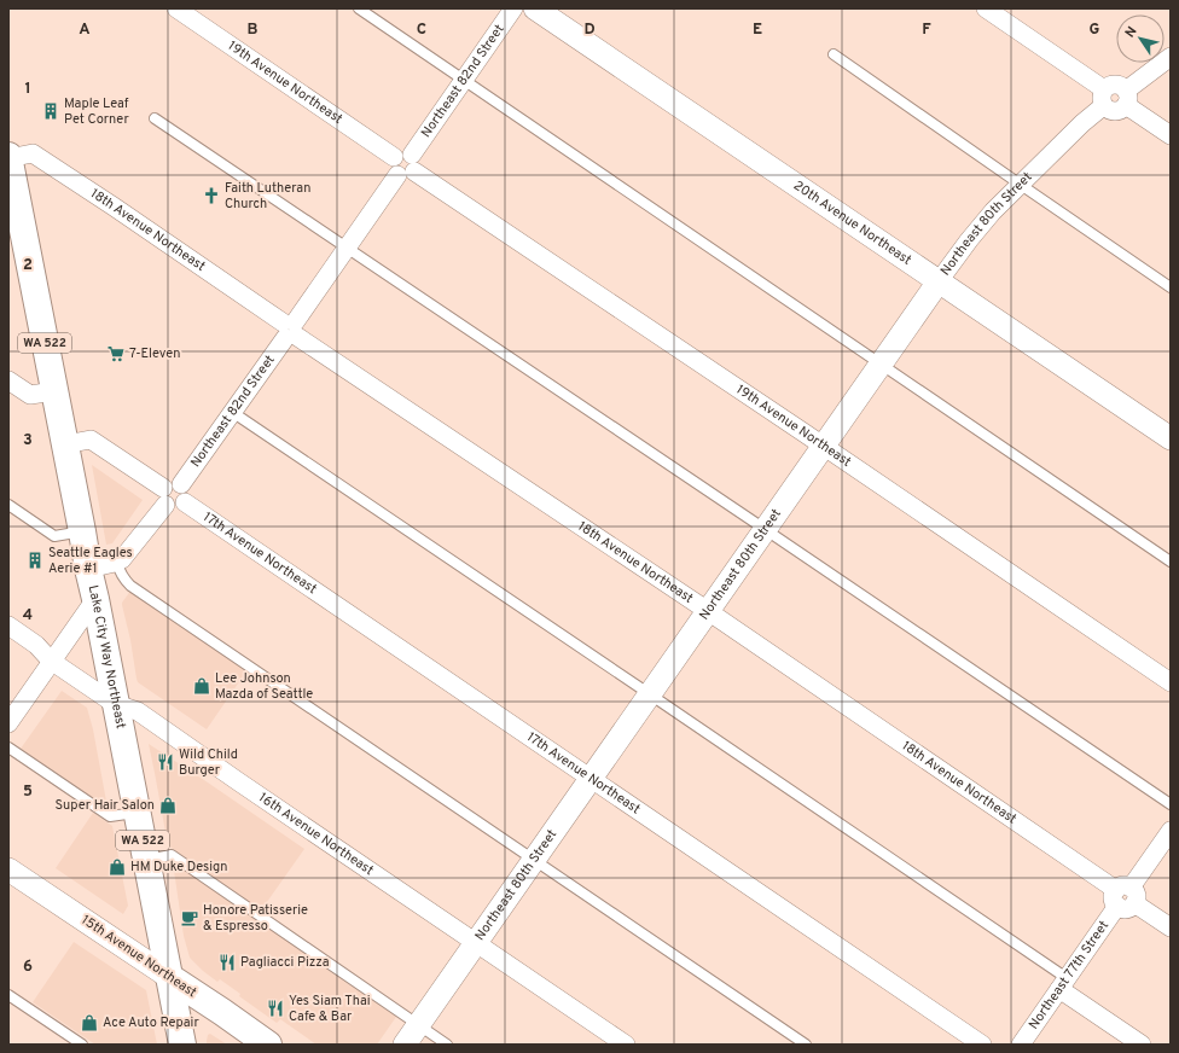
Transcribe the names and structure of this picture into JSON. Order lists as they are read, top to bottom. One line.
{"streets":{"main road":["WA 522","Lake City Way Northeast","15th Avenue Northeast"],"street":["Northeast 82nd Street","19th Avenue Northeast","20th Avenue Northeast","Northeast 80th Street","18th Avenue Northeast","17th Avenue Northeast","16th Avenue Northeast","Northeast 77th Street"]},"crossings":[["Northeast 82nd Street","19th Avenue Northeast"],["Northeast 82nd Street","18th Avenue Northeast"],["Northeast 82nd Street","17th Avenue Northeast"],["19th Avenue Northeast","Northeast 80th Street"],["20th Avenue Northeast","Northeast 80th Street"],["Northeast 80th Street","18th Avenue Northeast"],["Northeast 80th Street","17th Avenue Northeast"],["Northeast 80th Street","16th Avenue Northeast"],["18th Avenue Northeast","Lake City Way Northeast"],["18th Avenue Northeast","Northeast 77th Street"],["Lake City Way Northeast","16th Avenue Northeast"],["Lake City Way Northeast","15th Avenue Northeast"]],"places":{"building":["Maple Leaf Pet Corner","Seattle Eagles Aerie #1"],"church":["Faith Lutheran Church"],"supermarket":["7-Eleven"],"shop":["Lee Johnson Mazda of Seattle","Super Hair Salon","HM Duke Design","Ace Auto Repair"],"restaurant":["Wild Child Burger","Pagliacci Pizza","Yes Siam Thai Cafe & Bar"],"cafe":["Honore Patisserie & Espresso"]},"north":"top left","grid":{"columns":["A","B","C","D","E","F","G"],"rows":["1","2","3","4","5","6"]}}
